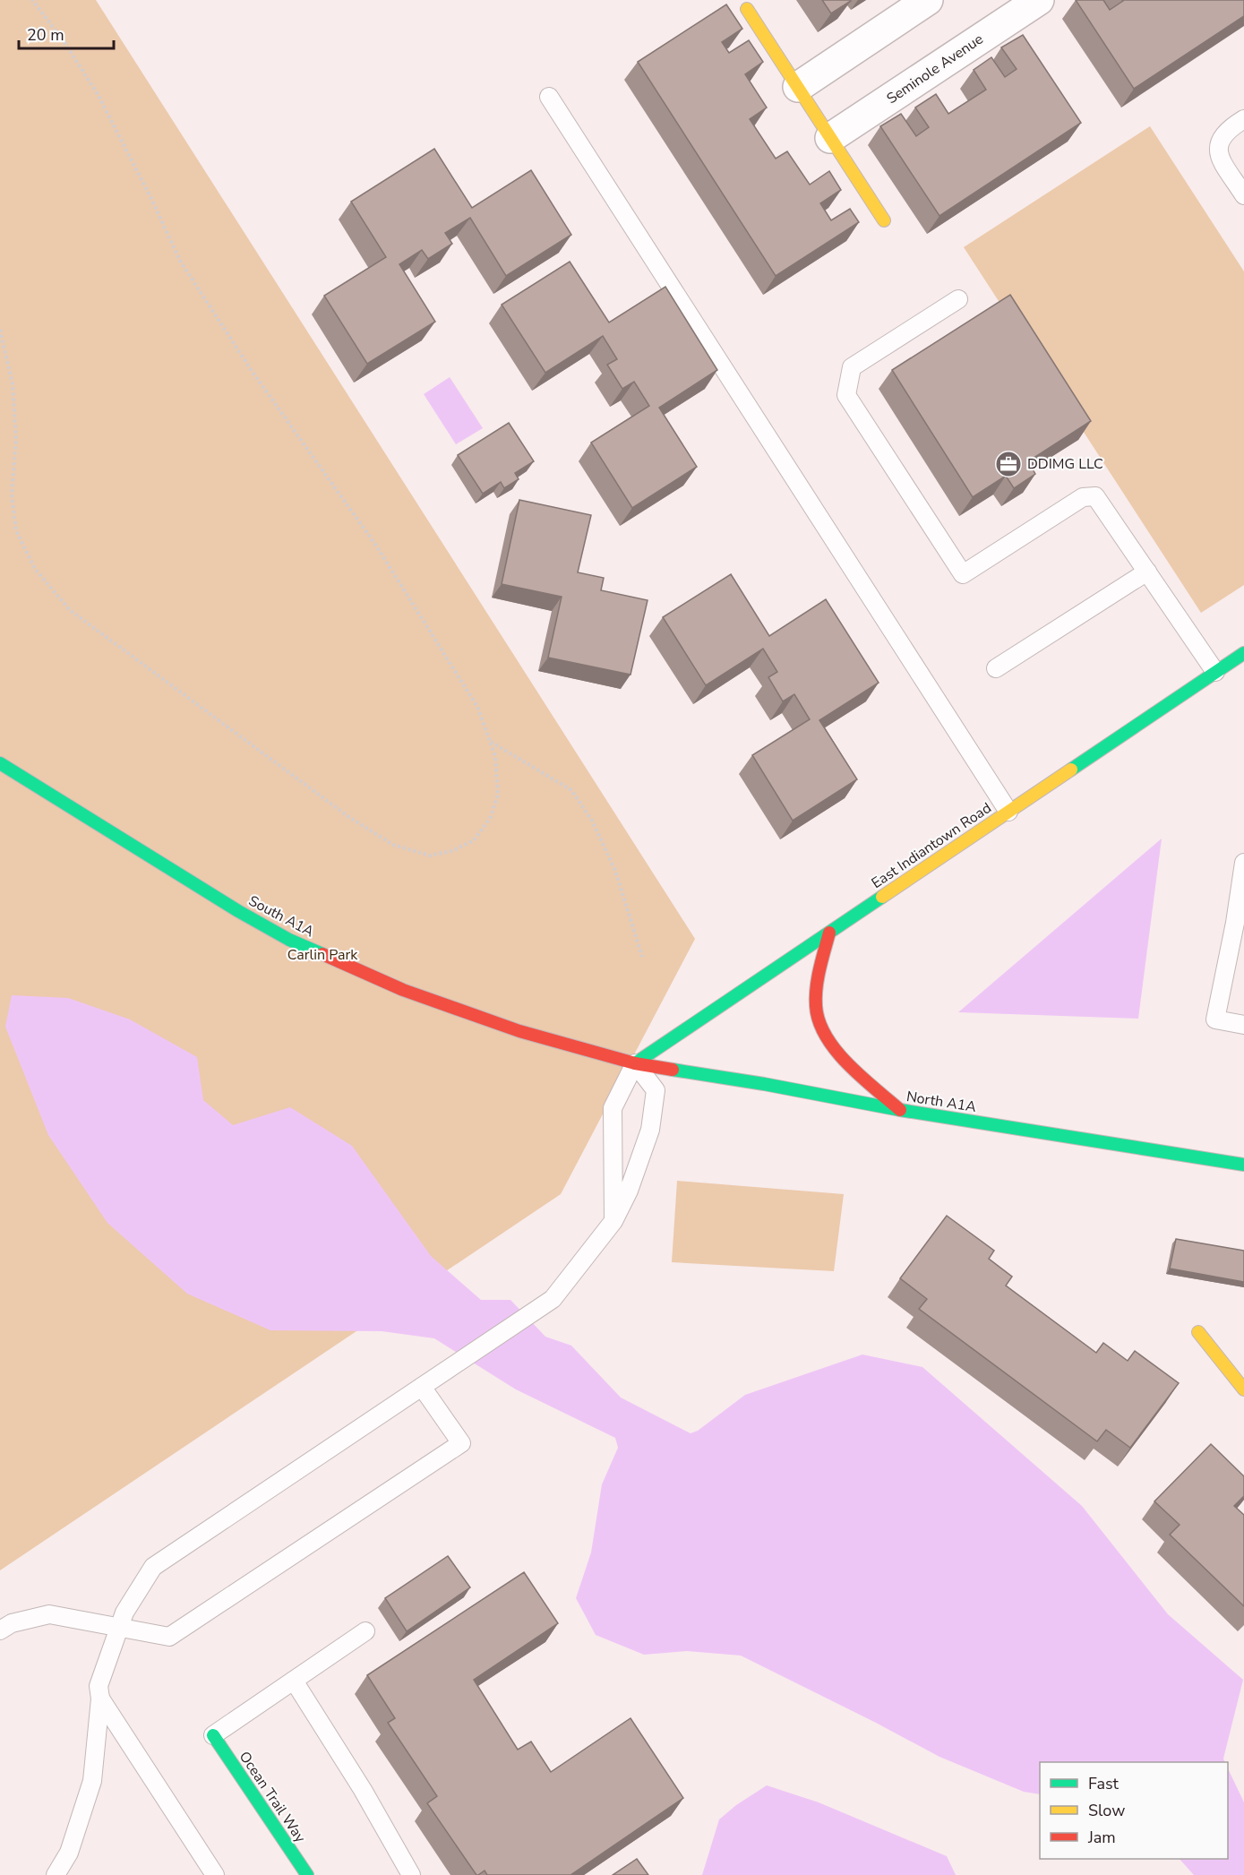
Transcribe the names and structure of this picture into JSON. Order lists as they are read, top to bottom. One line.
{"streets":{"street":["Seminole Avenue","East Indiantown Road","South A1A","North A1A","Ocean Trail Way"]},"crossings":[["East Indiantown Road","South A1A"],["East Indiantown Road","North A1A"],["South A1A","North A1A"]],"parks":["Carlin Park"],"places":{"office":["DDIMG LLC"]},"legend":["Fast","Slow","Jam"],"scale_bar":"20 m"}
